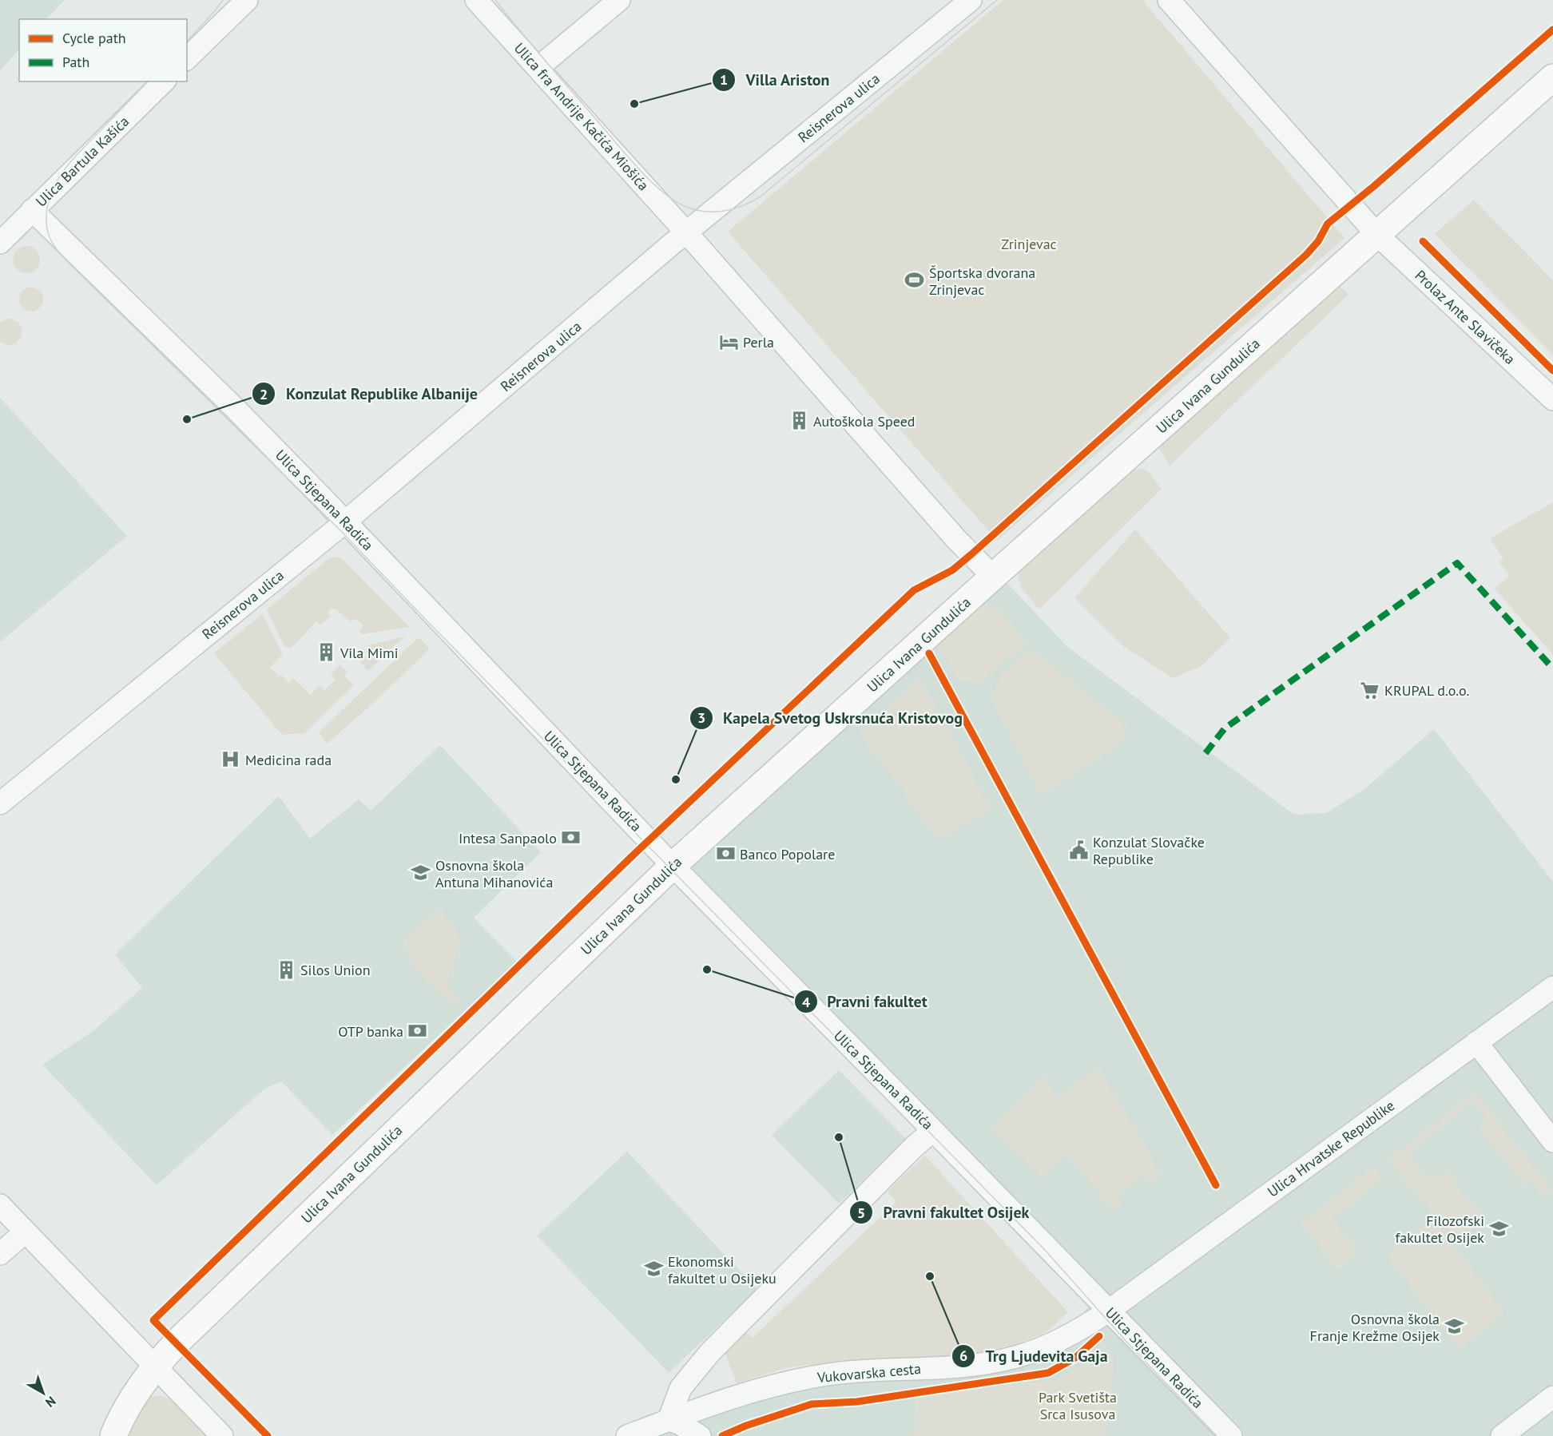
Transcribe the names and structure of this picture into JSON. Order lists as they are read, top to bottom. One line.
{"streets":{"main road":["Ulica Ivana Gundulića"],"street":["Reisnerova ulica","Ulica fra Andrije Kačića Miošića","Ulica Bartula Kašića","Prolaz Ante Slavičeka","Ulica Stjepana Radića","Ulica Hrvatske Republike","Vukovarska cesta"]},"crossings":[["Reisnerova ulica","Ulica fra Andrije Kačića Miošića"],["Reisnerova ulica","Ulica Stjepana Radića"],["Ulica Bartula Kašića","Ulica Stjepana Radića"],["Prolaz Ante Slavičeka","Ulica Ivana Gundulića"],["Ulica Ivana Gundulića","Ulica Stjepana Radića"],["Ulica Stjepana Radića","Ulica Hrvatske Republike"],["Ulica Stjepana Radića","Vukovarska cesta"],["Ulica Hrvatske Republike","Vukovarska cesta"]],"parks":["Zrinjevac","Park Svetišta Srca Isusova"],"places":{"other":["Villa Ariston","Konzulat Republike Albanije","Kapela Svetog Uskrsnuća Kristovog","Pravni fakultet","Pravni fakultet Osijek","Trg Ljudevita Gaja"],"sports":["Športska dvorana Zrinjevac"],"hotel":["Perla"],"building":["Autoškola Speed","Vila Mimi","Silos Union"],"supermarket":["KRUPAL d.o.o."],"hospital":["Medicina rada"],"bank":["Intesa Sanpaolo","Banco Popolare","OTP banka"],"public building":["Konzulat Slovačke Republike"],"school or university":["Osnovna škola Antuna Mihanovića","Filozofski fakultet Osijek","Ekonomski fakultet u Osijeku","Osnovna škola Franje Krežme Osijek"]},"legend":["Cycle path","Path"],"north":"bottom right"}
